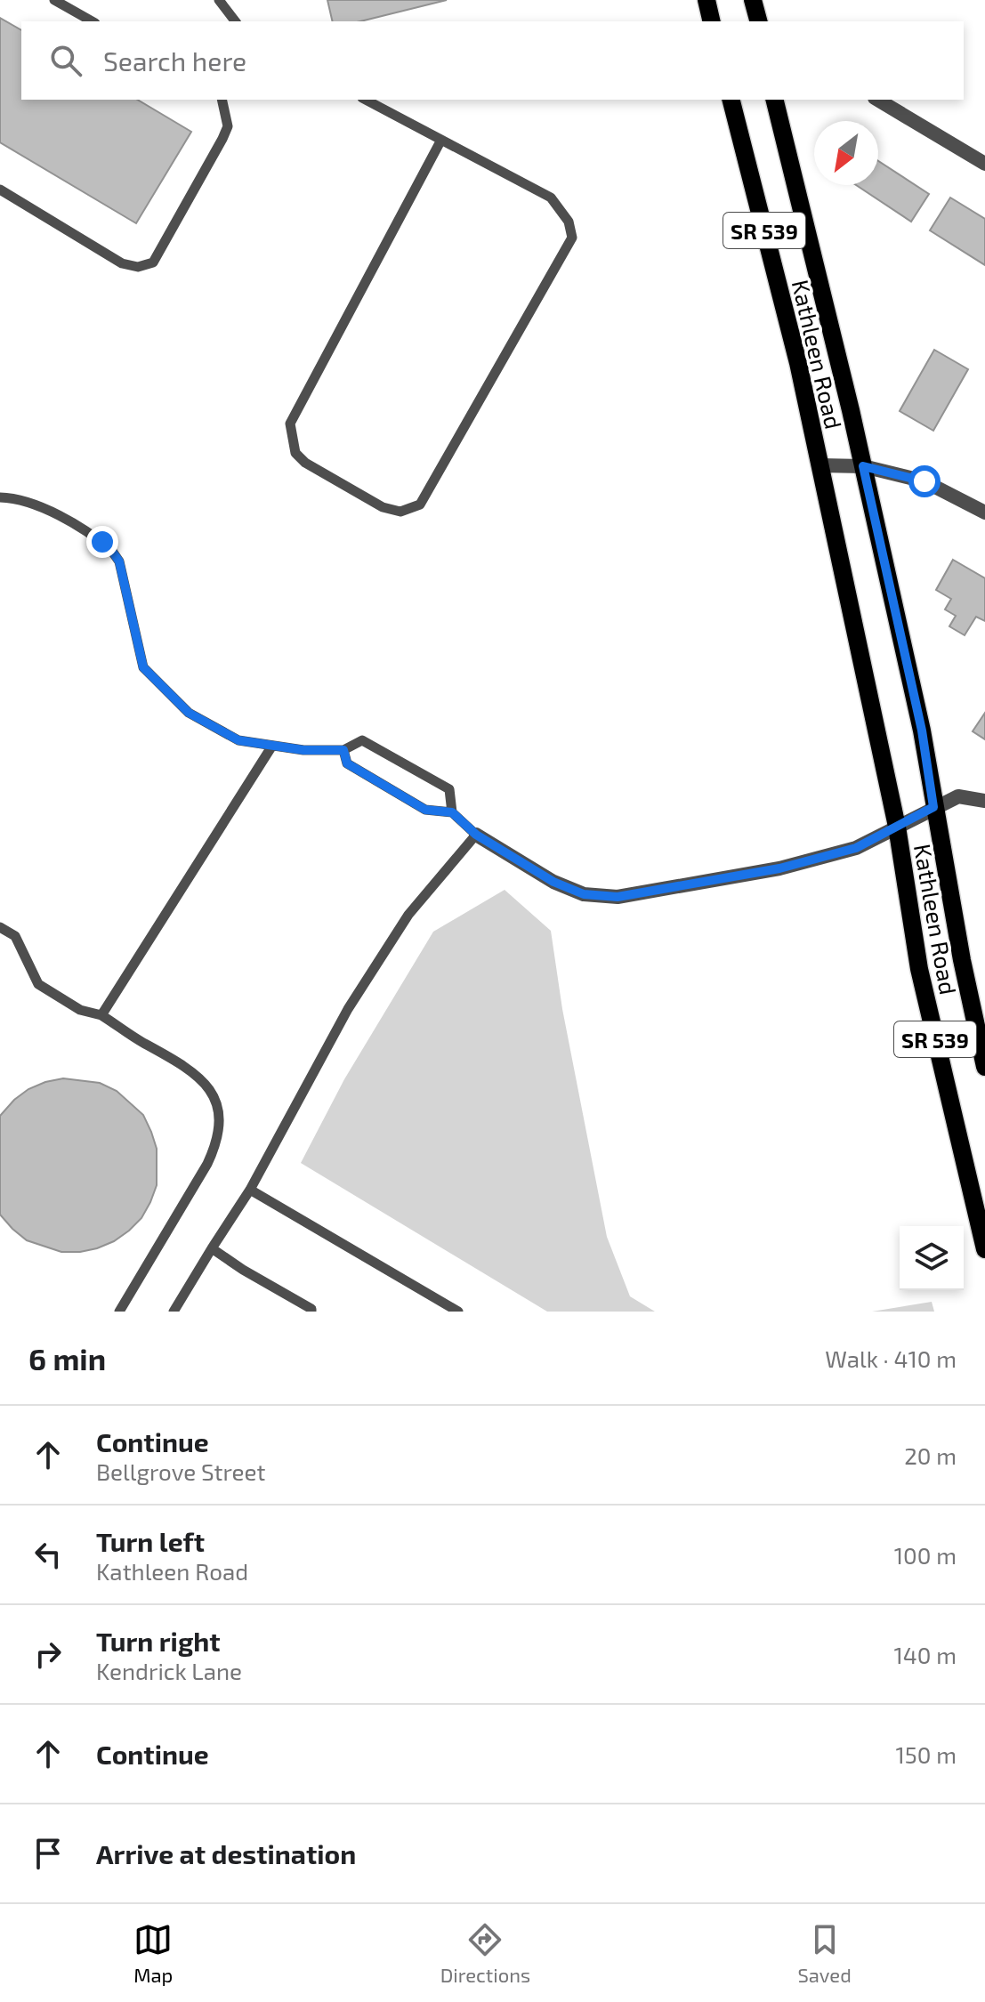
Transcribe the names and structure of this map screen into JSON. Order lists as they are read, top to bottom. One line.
{"streets":{"main road":["SR 539","Kathleen Road"]},"north":"bottom left","page":{"search":"Search here","heading":["6 min","Walk · 410 m"],"list":[["Continue","Bellgrove Street","20 m"],["Turn left","Kathleen Road","100 m"],["Turn right","Kendrick Lane","140 m"],["Continue","150 m"],"Arrive at destination"],"nav":["Map","Directions","Saved"]}}
